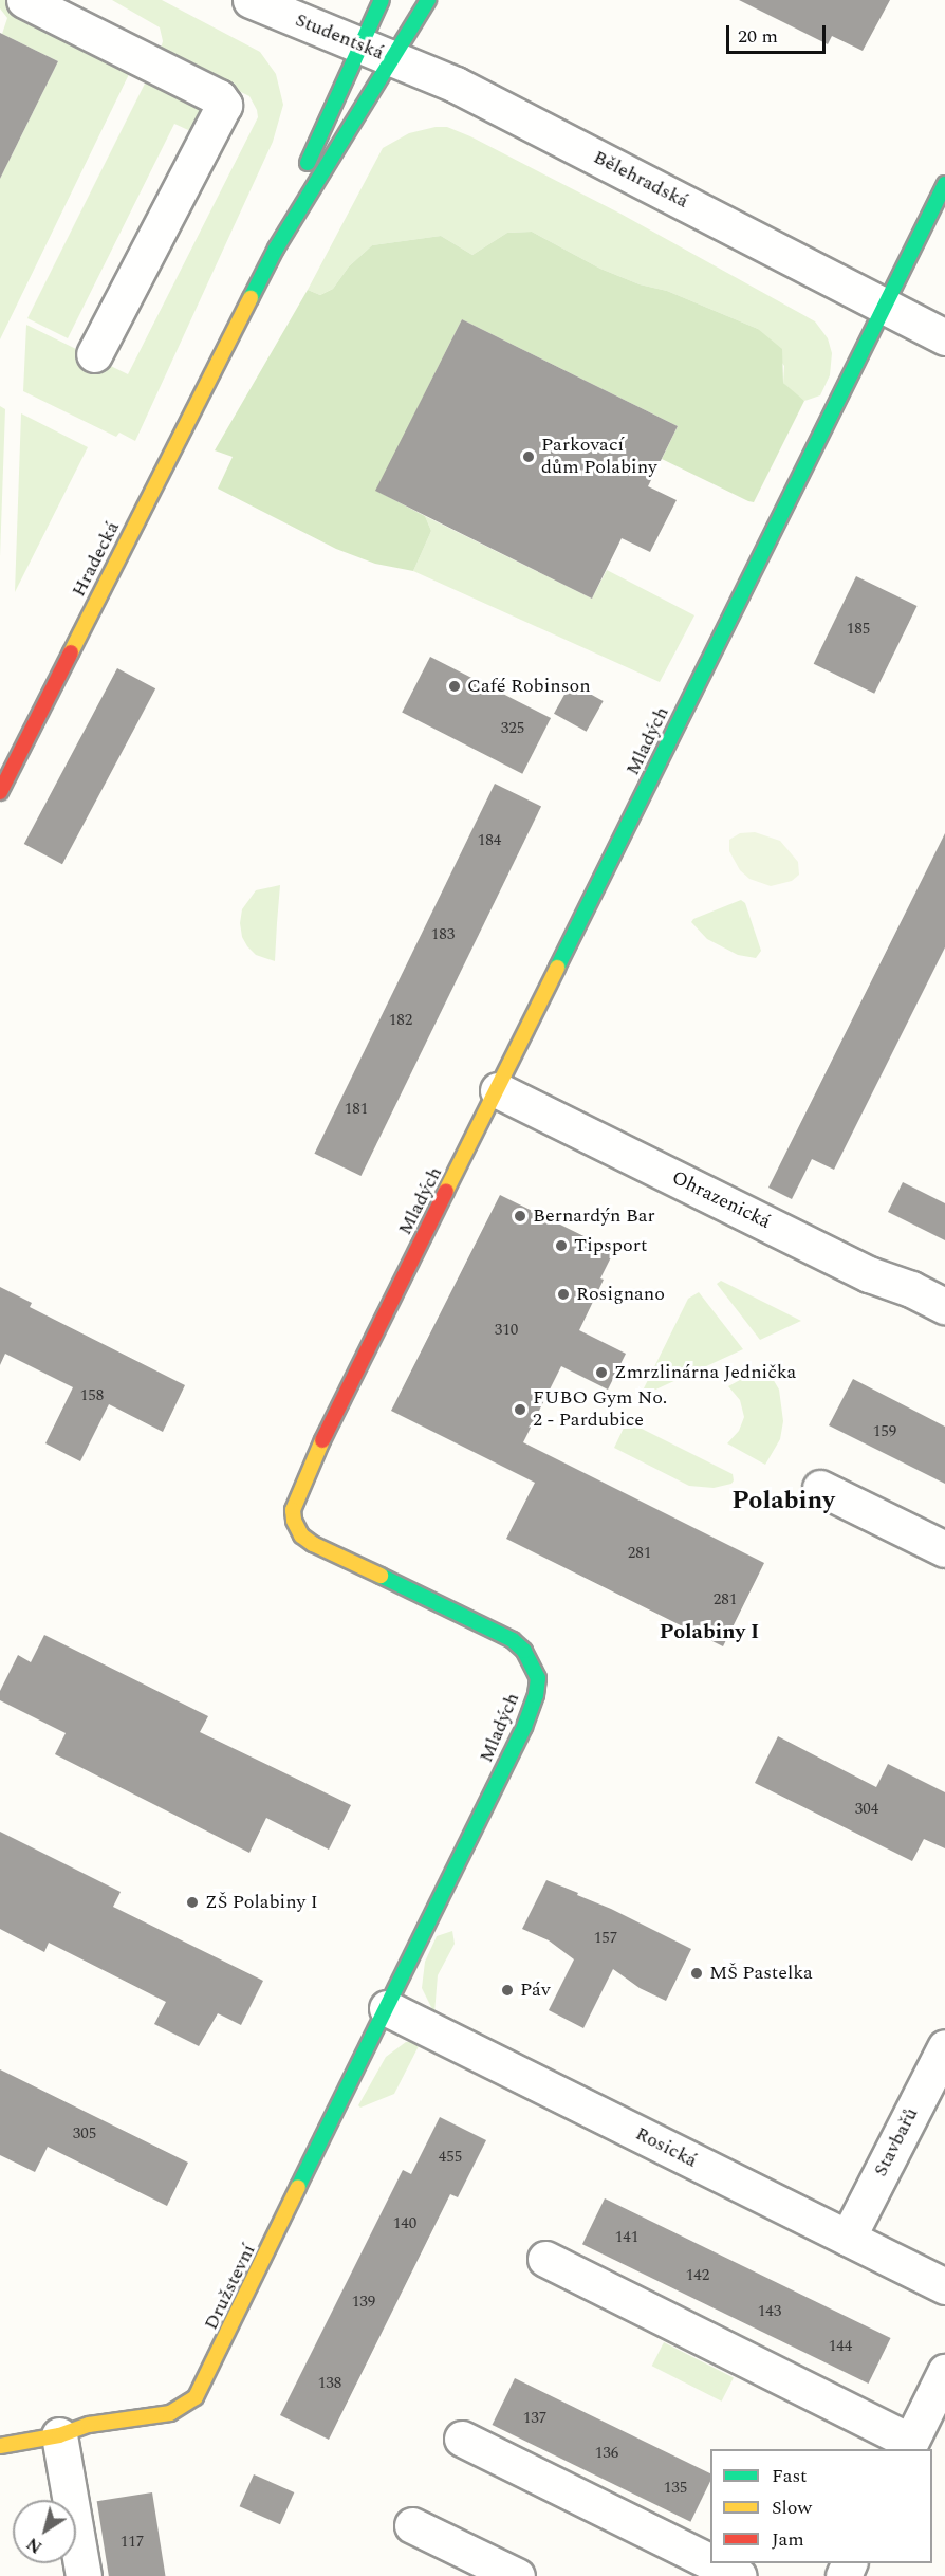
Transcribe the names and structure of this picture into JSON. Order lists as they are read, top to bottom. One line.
{"streets":{"street":["Studentská","Bělehradská","Hradecká","Mladých","Ohrazenická","Stavbařů","Rosická","Družstevní"]},"crossings":[["Studentská","Bělehradská"],["Bělehradská","Mladých"],["Mladých","Ohrazenická"],["Mladých","Rosická"],["Mladých","Družstevní"],["Stavbařů","Rosická"],["Rosická","Družstevní"]],"districts":["Polabiny","Polabiny I"],"places":["Parkovací dům Polabiny","Café Robinson","Bernardýn Bar","Tipsport","Rosignano","Zmrzlinárna Jednička","FUBO Gym No. 2 - Pardubice","ZŠ Polabiny I","MŠ Pastelka","Páv"],"house_numbers":["185","325","184","183","182","181","310","158","159","281","281","304","157","305","455","140","141","142","139","143","144","138","137","136","135","117"],"legend":["Fast","Slow","Jam"],"scale_bar":"20 m","north":"bottom left"}
